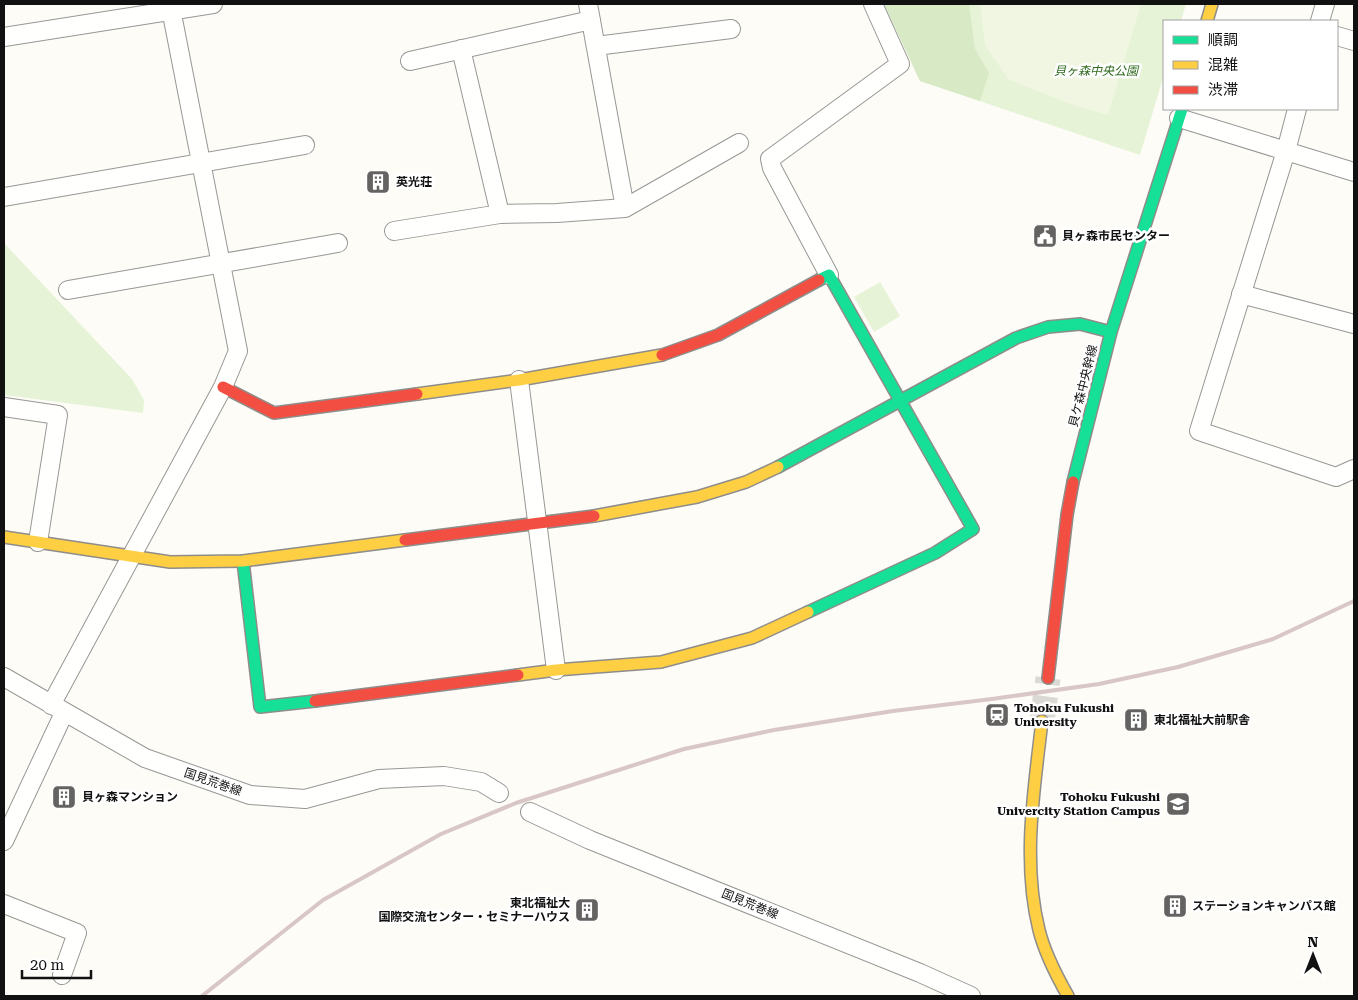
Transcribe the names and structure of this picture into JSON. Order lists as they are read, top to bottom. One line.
{"streets":{"street":["貝ケ森中央幹線","国見荒巻線"]},"parks":["貝ヶ森中央公園"],"places":{"building":["英光荘","東北福祉大前駅舎","貝ヶ森マンション","ステーションキャンパス館","東北福祉大 国際交流センター・セミナーハウス"],"public building":["貝ヶ森市民センター"],"station":["Tohoku Fukushi University"],"school or university":["Tohoku Fukushi Univercity Station Campus"]},"legend":["順調","混雑","渋滞"],"scale_bar":"20 m","north":"top"}
